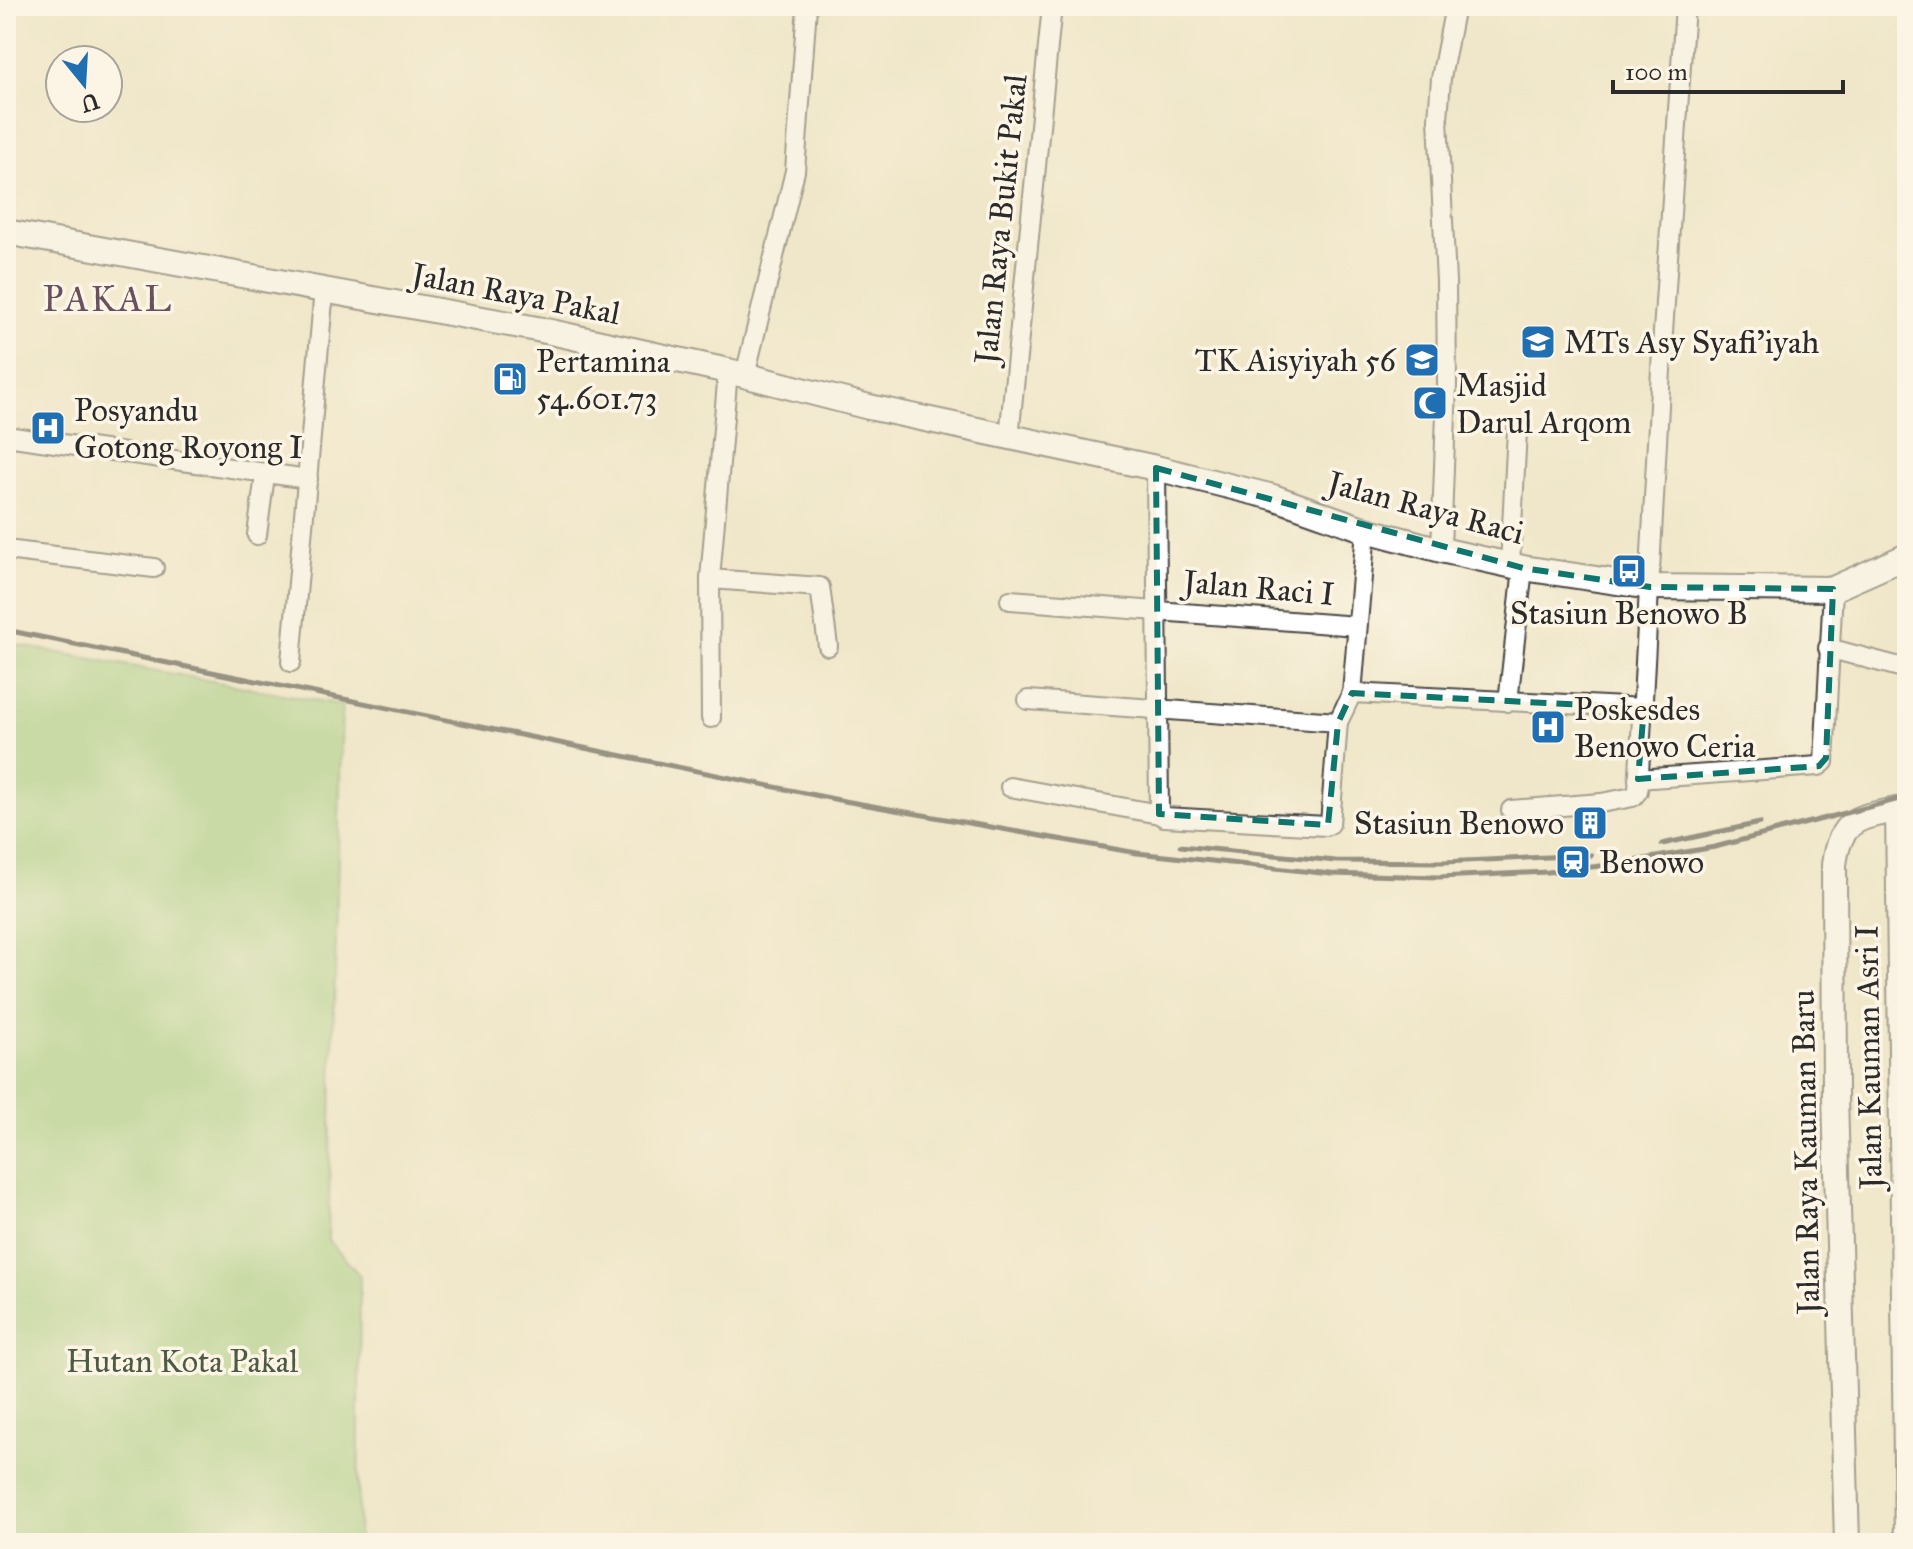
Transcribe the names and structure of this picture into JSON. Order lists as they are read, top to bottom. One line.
{"streets":{"main road":["Jalan Raya Pakal","Jalan Raya Raci","Jalan Raya Kauman Baru"],"street":["Jalan Raya Bukit Pakal","Jalan Raci I","Jalan Kauman Asri I"]},"crossings":[["Jalan Raya Bukit Pakal","Jalan Raya Pakal"],["Jalan Raya Bukit Pakal","Jalan Raya Raci"],["Jalan Raya Pakal","Jalan Raya Raci"],["Jalan Raya Raci","Jalan Raci I"],["Jalan Kauman Asri I","Jalan Raya Kauman Baru"]],"districts":["PAKAL"],"parks":["Hutan Kota Pakal"],"places":{"school or university":["MTs Asy Syafi'iyah","TK Aisyiyah 56"],"fuel station":["Pertamina 54.601.73"],"mosque":["Masjid Darul Arqom"],"hospital":["Posyandu Gotong Royong I","Poskesdes Benowo Ceria"],"bus stop":["Stasiun Benowo B"],"building":["Stasiun Benowo"],"station":["Benowo"]},"scale_bar":"100 m","north":"bottom"}
